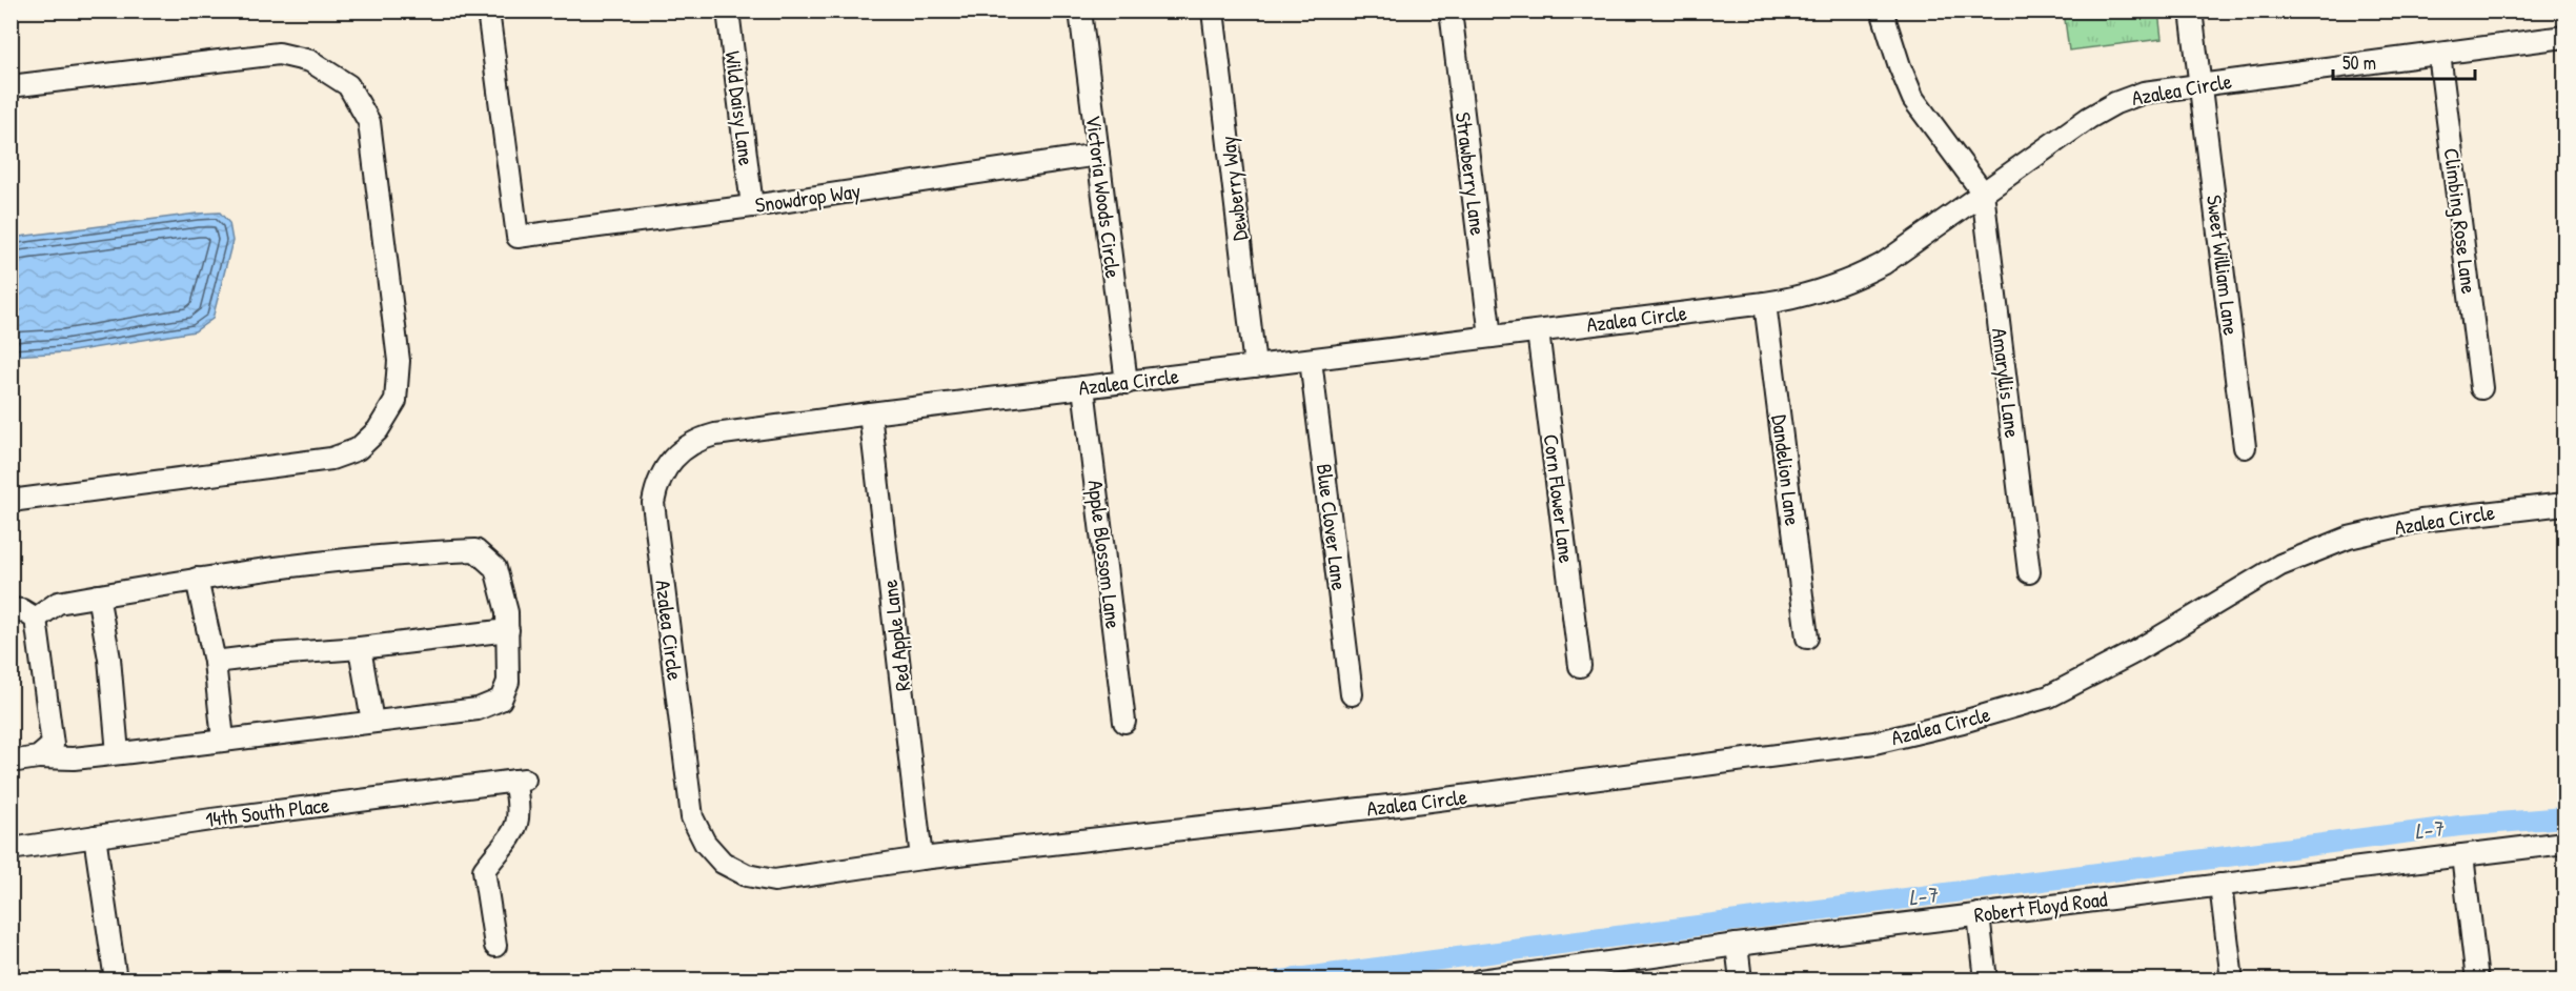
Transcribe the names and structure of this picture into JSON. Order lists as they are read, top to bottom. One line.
{"streets":{"street":["Azalea Circle","Wild Daisy Lane","Strawberry Lane","Dewberry Way","Victoria Woods Circle","Snowdrop Way","Climbing Rose Lane","Sweet William Lane","Amaryllis Lane","Dandelion Lane","Corn Flower Lane","Blue Clover Lane","Apple Blossom Lane","Red Apple Lane","14th South Place","Robert Floyd Road"]},"crossings":[["Azalea Circle","Strawberry Lane"],["Azalea Circle","Dewberry Way"],["Azalea Circle","Victoria Woods Circle"],["Azalea Circle","Climbing Rose Lane"],["Azalea Circle","Sweet William Lane"],["Azalea Circle","Amaryllis Lane"],["Azalea Circle","Dandelion Lane"],["Azalea Circle","Corn Flower Lane"],["Azalea Circle","Blue Clover Lane"],["Azalea Circle","Apple Blossom Lane"],["Azalea Circle","Red Apple Lane"],["Wild Daisy Lane","Snowdrop Way"],["Victoria Woods Circle","Snowdrop Way"]],"water":["L-7"],"scale_bar":"50 m"}
